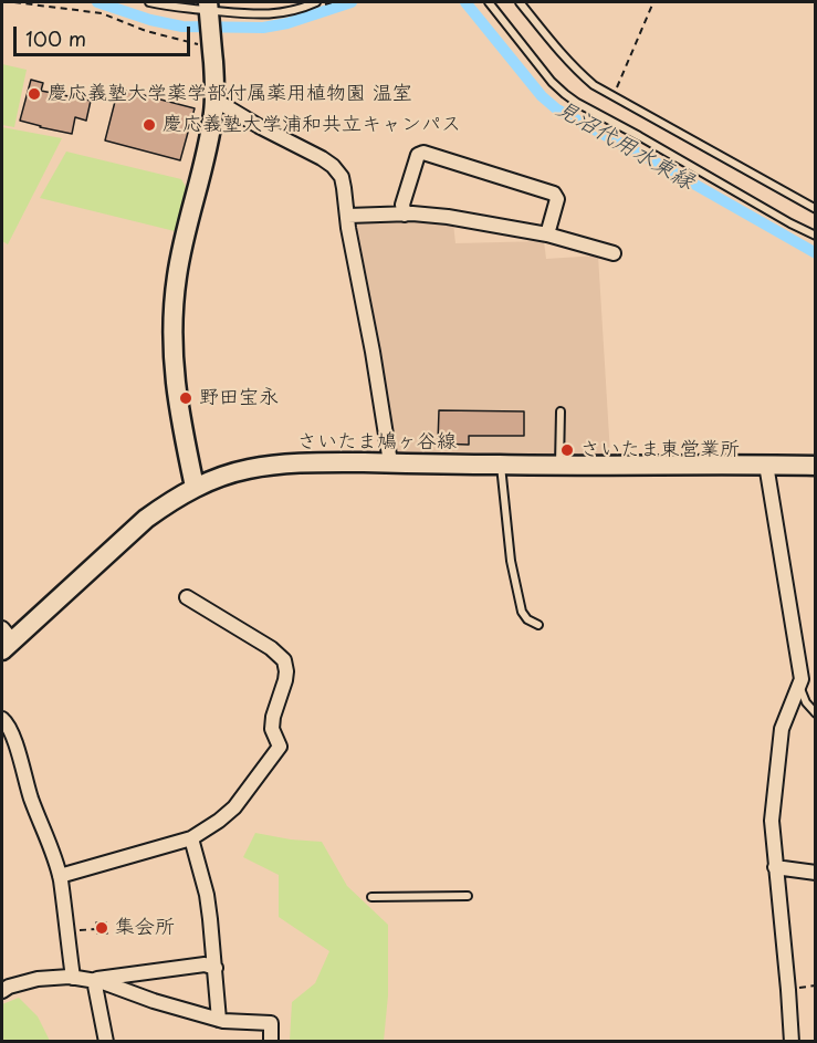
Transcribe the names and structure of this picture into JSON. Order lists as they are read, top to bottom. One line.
{"streets":{"main road":["さいたま鳩ヶ谷線"]},"water":["見沼代用水東縁"],"places":["慶応義塾大学薬学部付属薬用植物園 温室","慶応義塾大学浦和共立キャンパス","野田宝永","さいたま東営業所","集会所"],"scale_bar":"100 m"}
